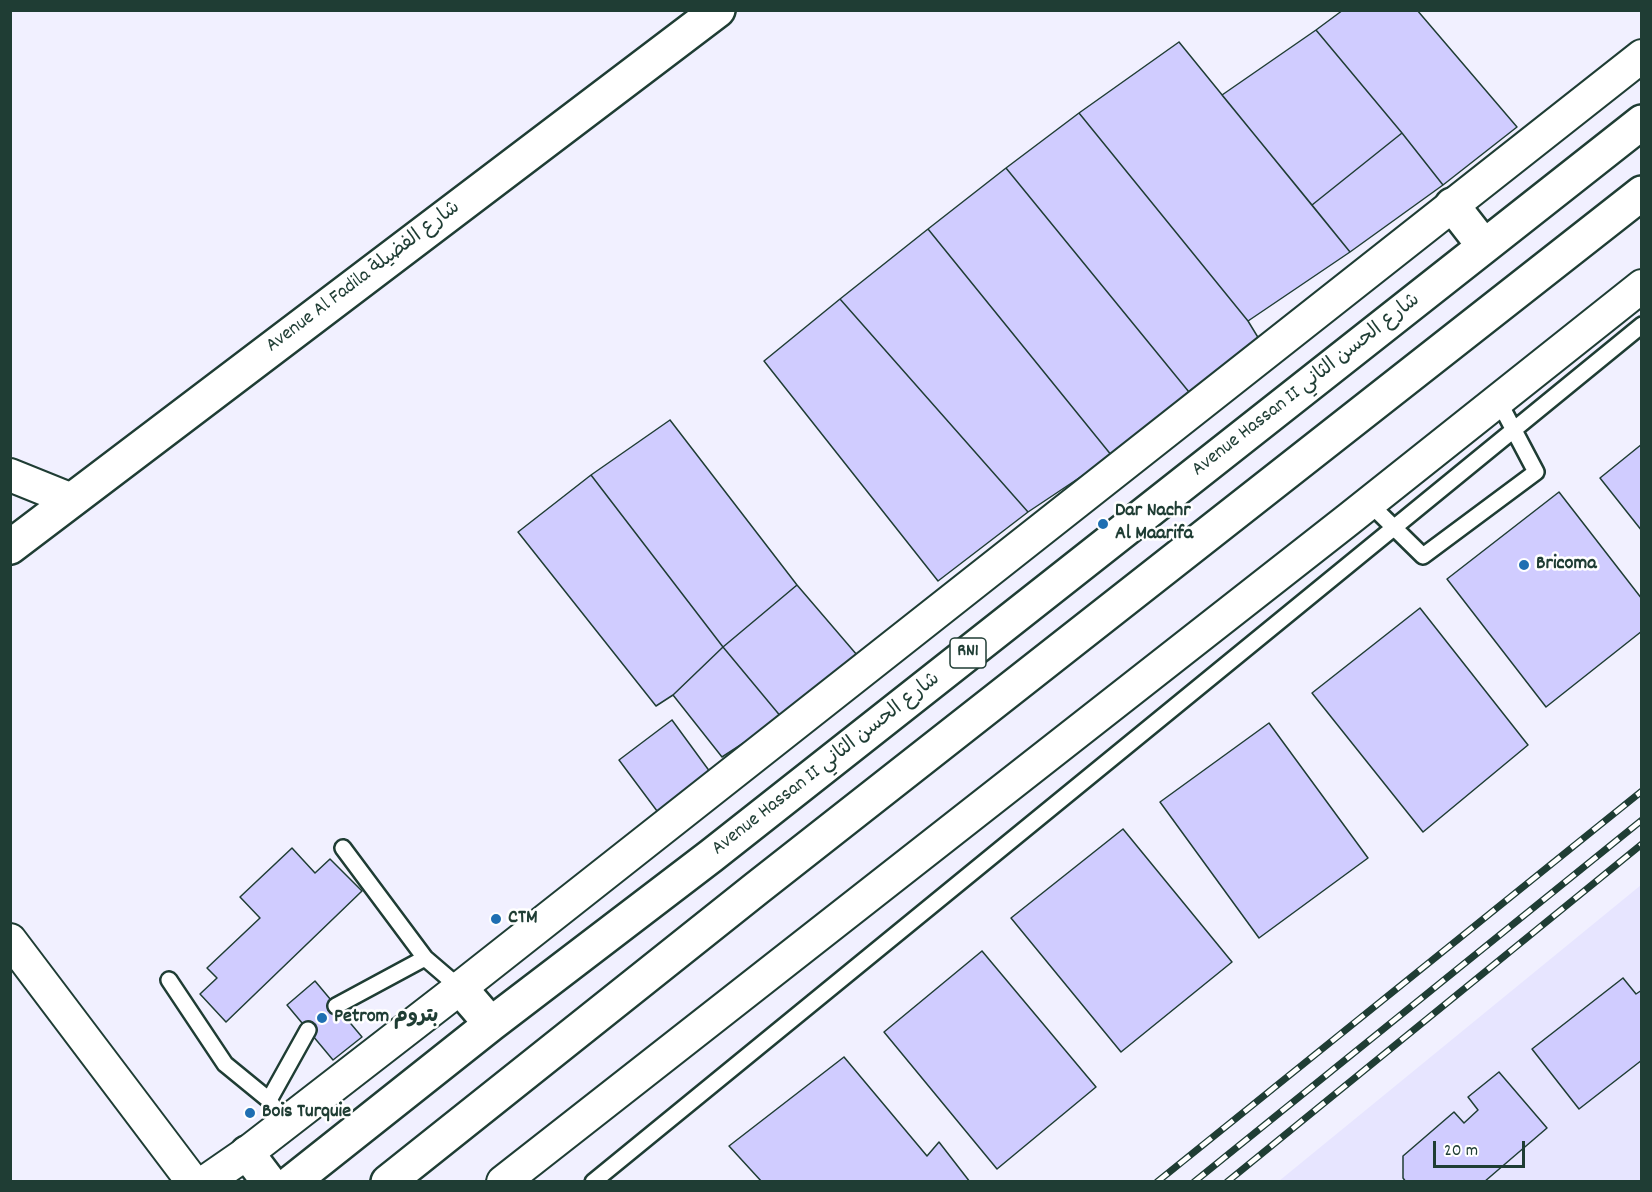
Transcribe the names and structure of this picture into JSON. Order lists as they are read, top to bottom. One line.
{"streets":{"main road":["Avenue Al Fadila شارع الفضيلة","Avenue Hassan II شارع الحسن الثاني","RN1"]},"places":["Dar Nachr Al Maarifa","Bricoma","CTM","Petrom بتروم","Bois Turquie"],"scale_bar":"20 m"}
